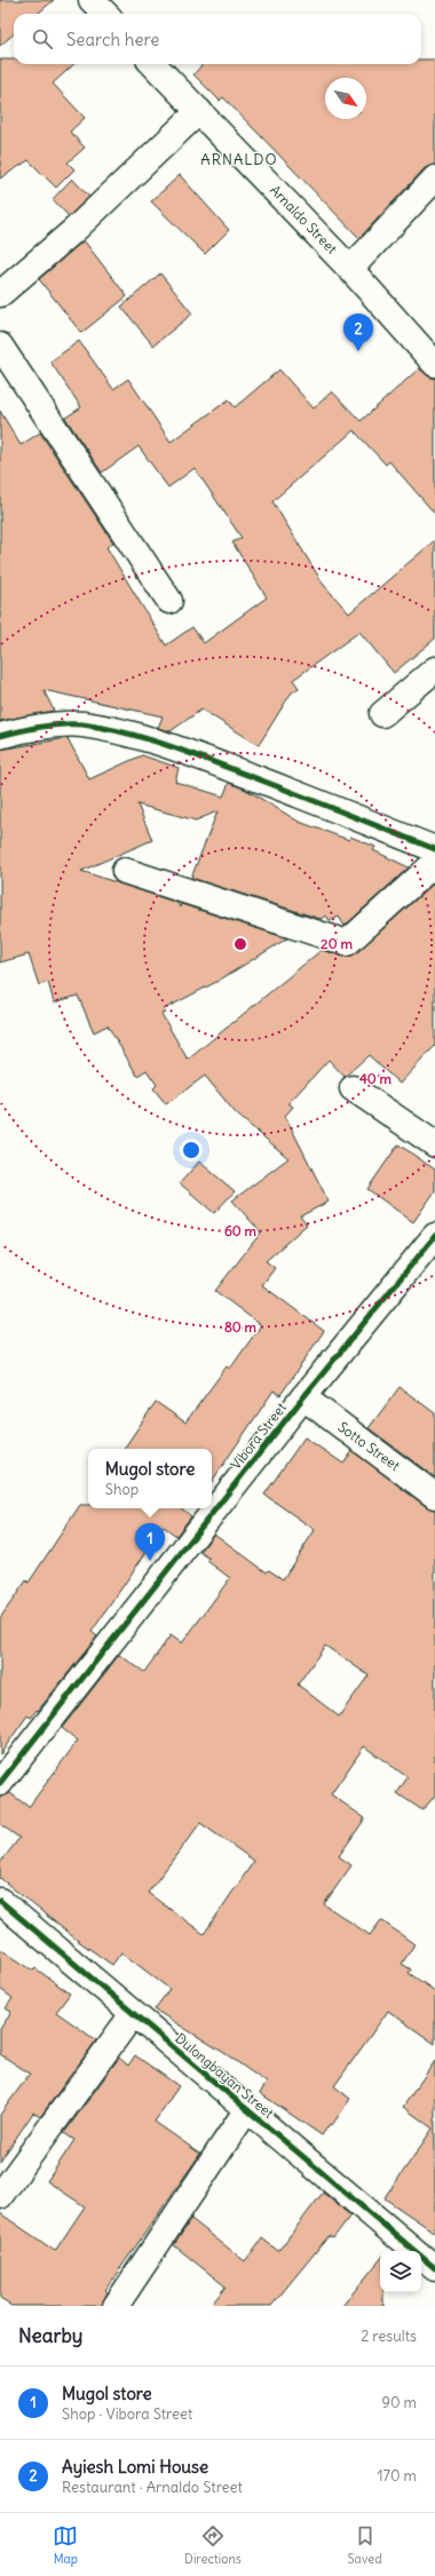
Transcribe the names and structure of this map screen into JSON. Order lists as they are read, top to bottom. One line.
{"streets":{"street":["Arnaldo Street","Vibora Street","Sotto Street","Dulongbayan Street"]},"crossings":[["Vibora Street","Sotto Street"]],"districts":["ARNALDO"],"north":"bottom right","page":{"search":"Search here","pins":["2","1"],"popup":["Mugol store","Shop"],"heading":["Nearby","2 results"],"list":[{"mark":"1","name":"Mugol store","note":"Shop · Vibora Street","value":"90 m"},{"mark":"2","name":"Ayiesh Lomi House","note":"Restaurant · Arnaldo Street","value":"170 m"}],"nav":["Map","Directions","Saved"]},"rings":["20 m","40 m","60 m","80 m"]}
